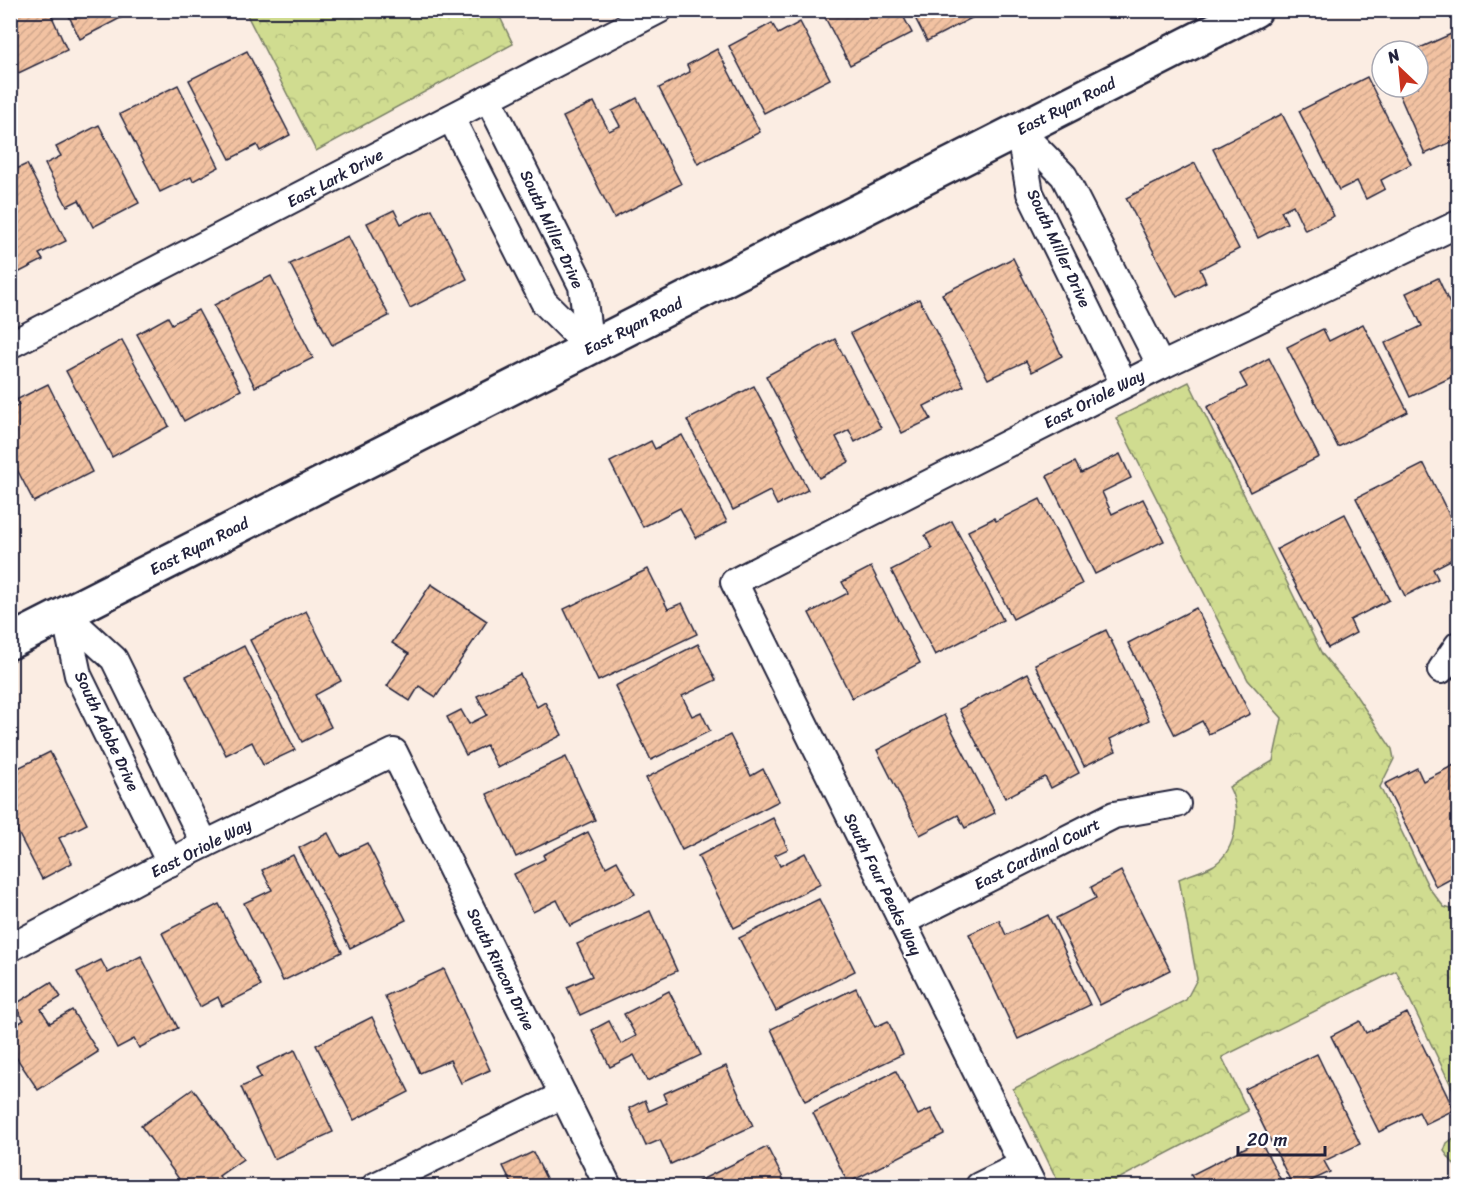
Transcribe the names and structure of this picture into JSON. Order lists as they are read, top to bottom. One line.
{"streets":{"street":["East Ryan Road","East Lark Drive","South Miller Drive","East Oriole Way","South Adobe Drive","East Cardinal Court","South Four Peaks Way","South Rincon Drive"]},"crossings":[["East Ryan Road","South Miller Drive"],["East Ryan Road","South Adobe Drive"],["East Lark Drive","South Miller Drive"],["South Miller Drive","East Oriole Way"],["East Oriole Way","South Adobe Drive"],["East Oriole Way","South Four Peaks Way"],["East Oriole Way","South Rincon Drive"],["East Cardinal Court","South Four Peaks Way"]],"scale_bar":"20 m","north":"top left"}
